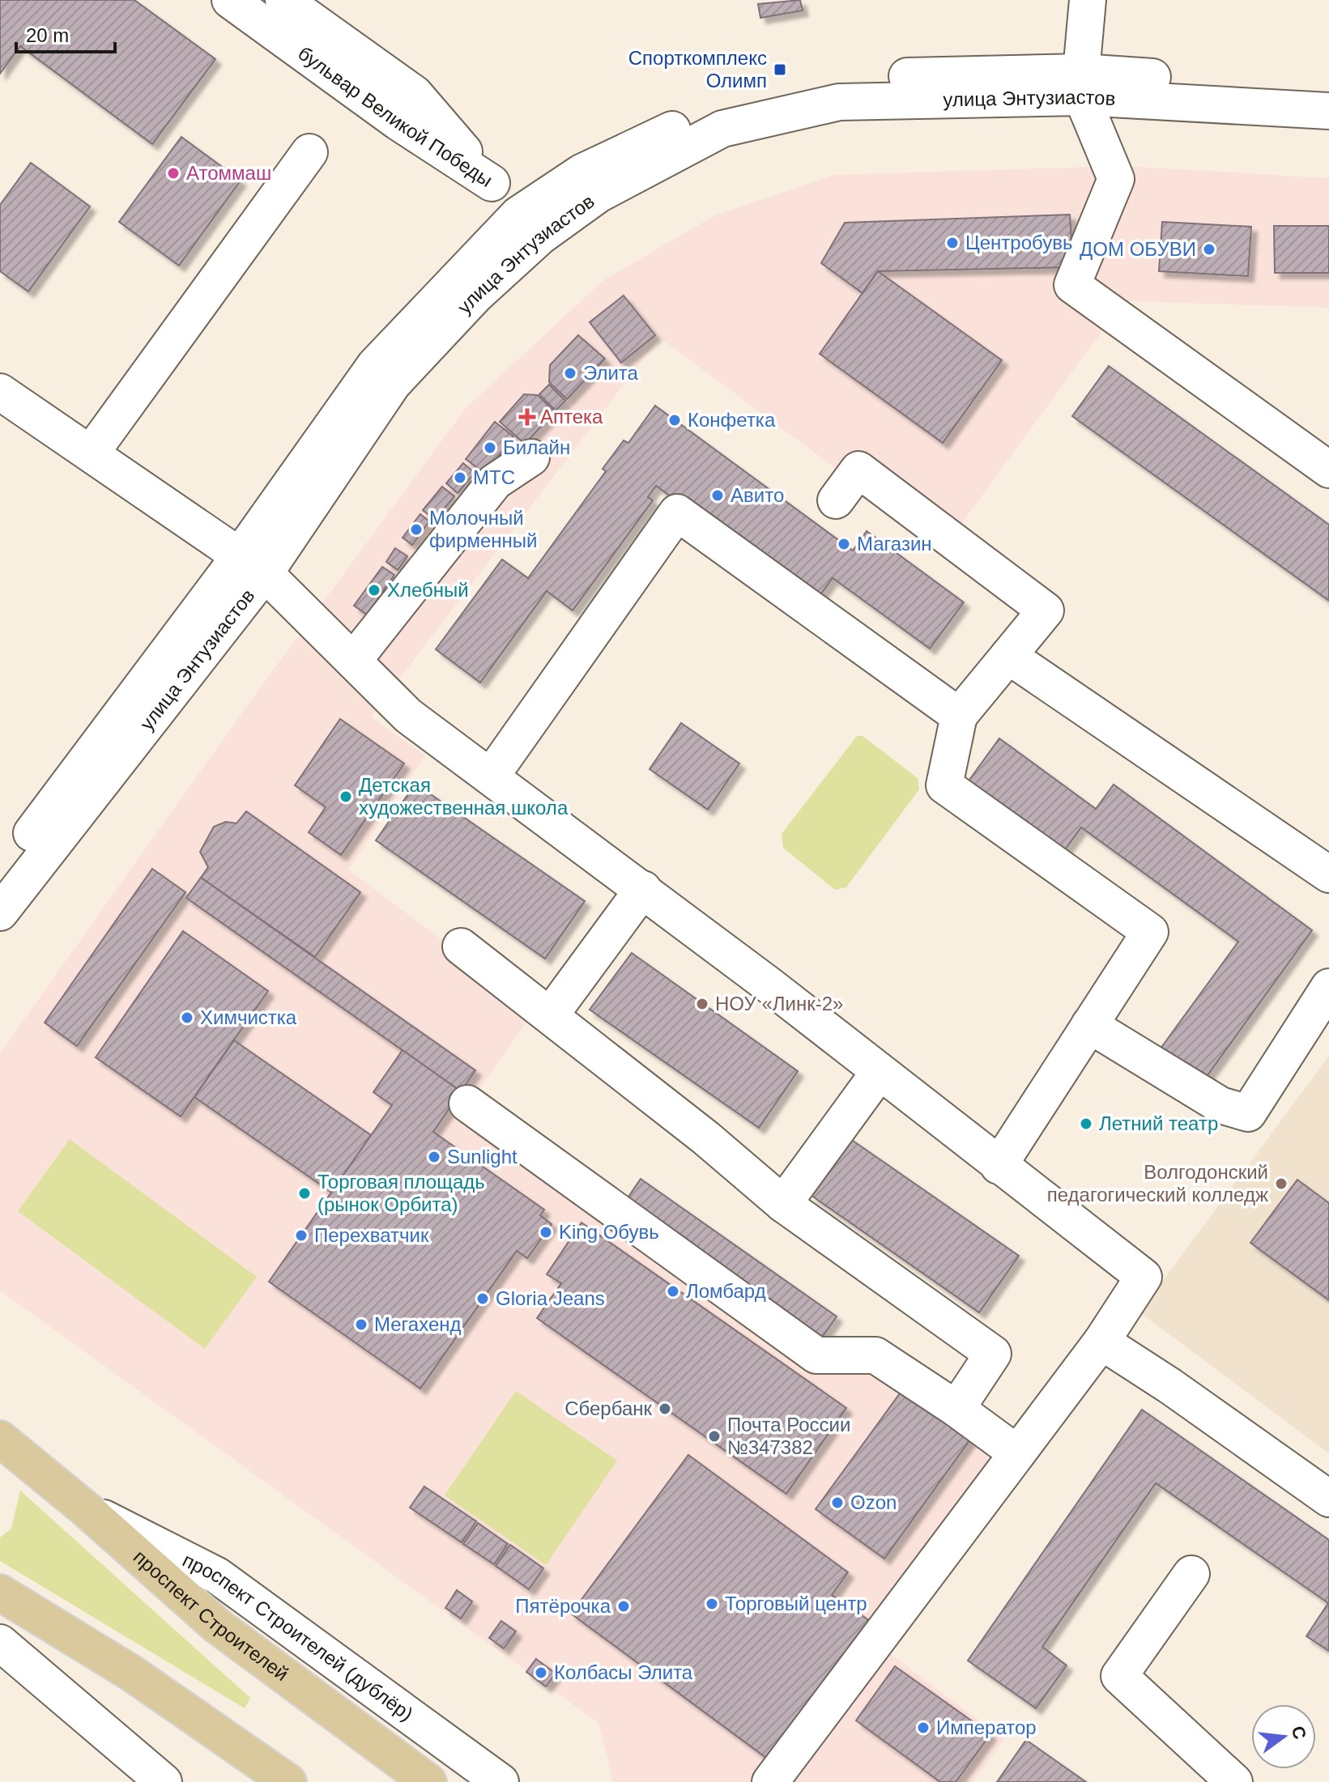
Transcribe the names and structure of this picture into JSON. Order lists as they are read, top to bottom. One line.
{"streets":{"main road":["проспект Строителей"],"street":["улица Энтузиастов","бульвар Великой Победы","проспект Строителей (дублёр)"]},"crossings":[["проспект Строителей","проспект Строителей (дублёр)"]],"places":{"transit":["Спорткомплекс Олимп"],"other":["Атоммаш","Центробувь","ДОМ ОБУВИ","Элита","Конфетка","Билайн","МТС","Авито","Молочный фирменный","Магазин","Хлебный","Детская художественная школа","НОУ «Линк-2»","Химчистка","Летний театр","Sunlight","Волгодонский педагогический колледж","Торговая площадь (рынок Орбита)","King Обувь","Перехватчик","Ломбард","Gloria Jeans","Мегахенд","Сбербанк","Почта России №347382","Ozon","Торговый центр","Пятёрочка","Колбасы Элита","Император"],"health":["Аптека"]},"scale_bar":"20 m","north":"right"}
